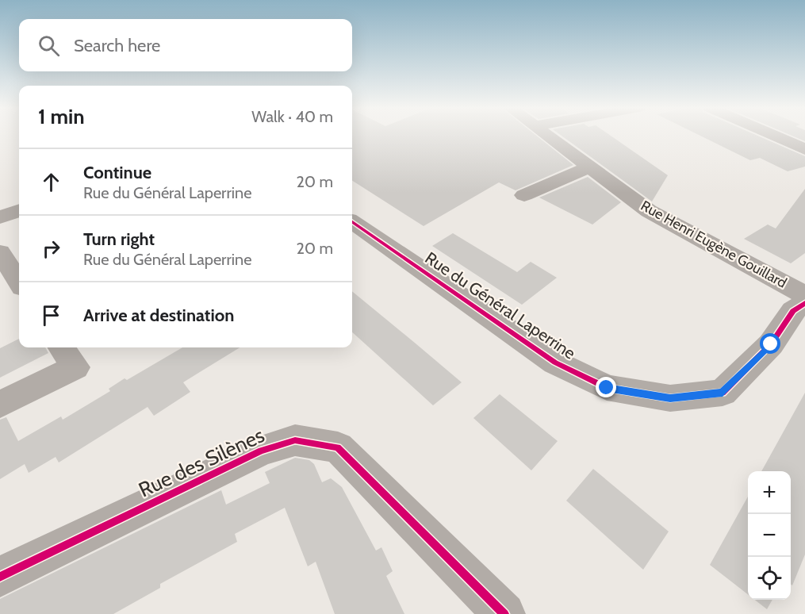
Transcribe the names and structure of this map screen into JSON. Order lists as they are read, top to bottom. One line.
{"streets":{"street":["Rue Henri Eugène Gouillard","Rue du Général Laperrine","Rue des Silènes"]},"page":{"search":"Search here","heading":["1 min","Walk · 40 m"],"list":[["Continue","Rue du Général Laperrine","20 m"],["Turn right","Rue du Général Laperrine","20 m"],"Arrive at destination"],"map_buttons":["+","−"]}}
